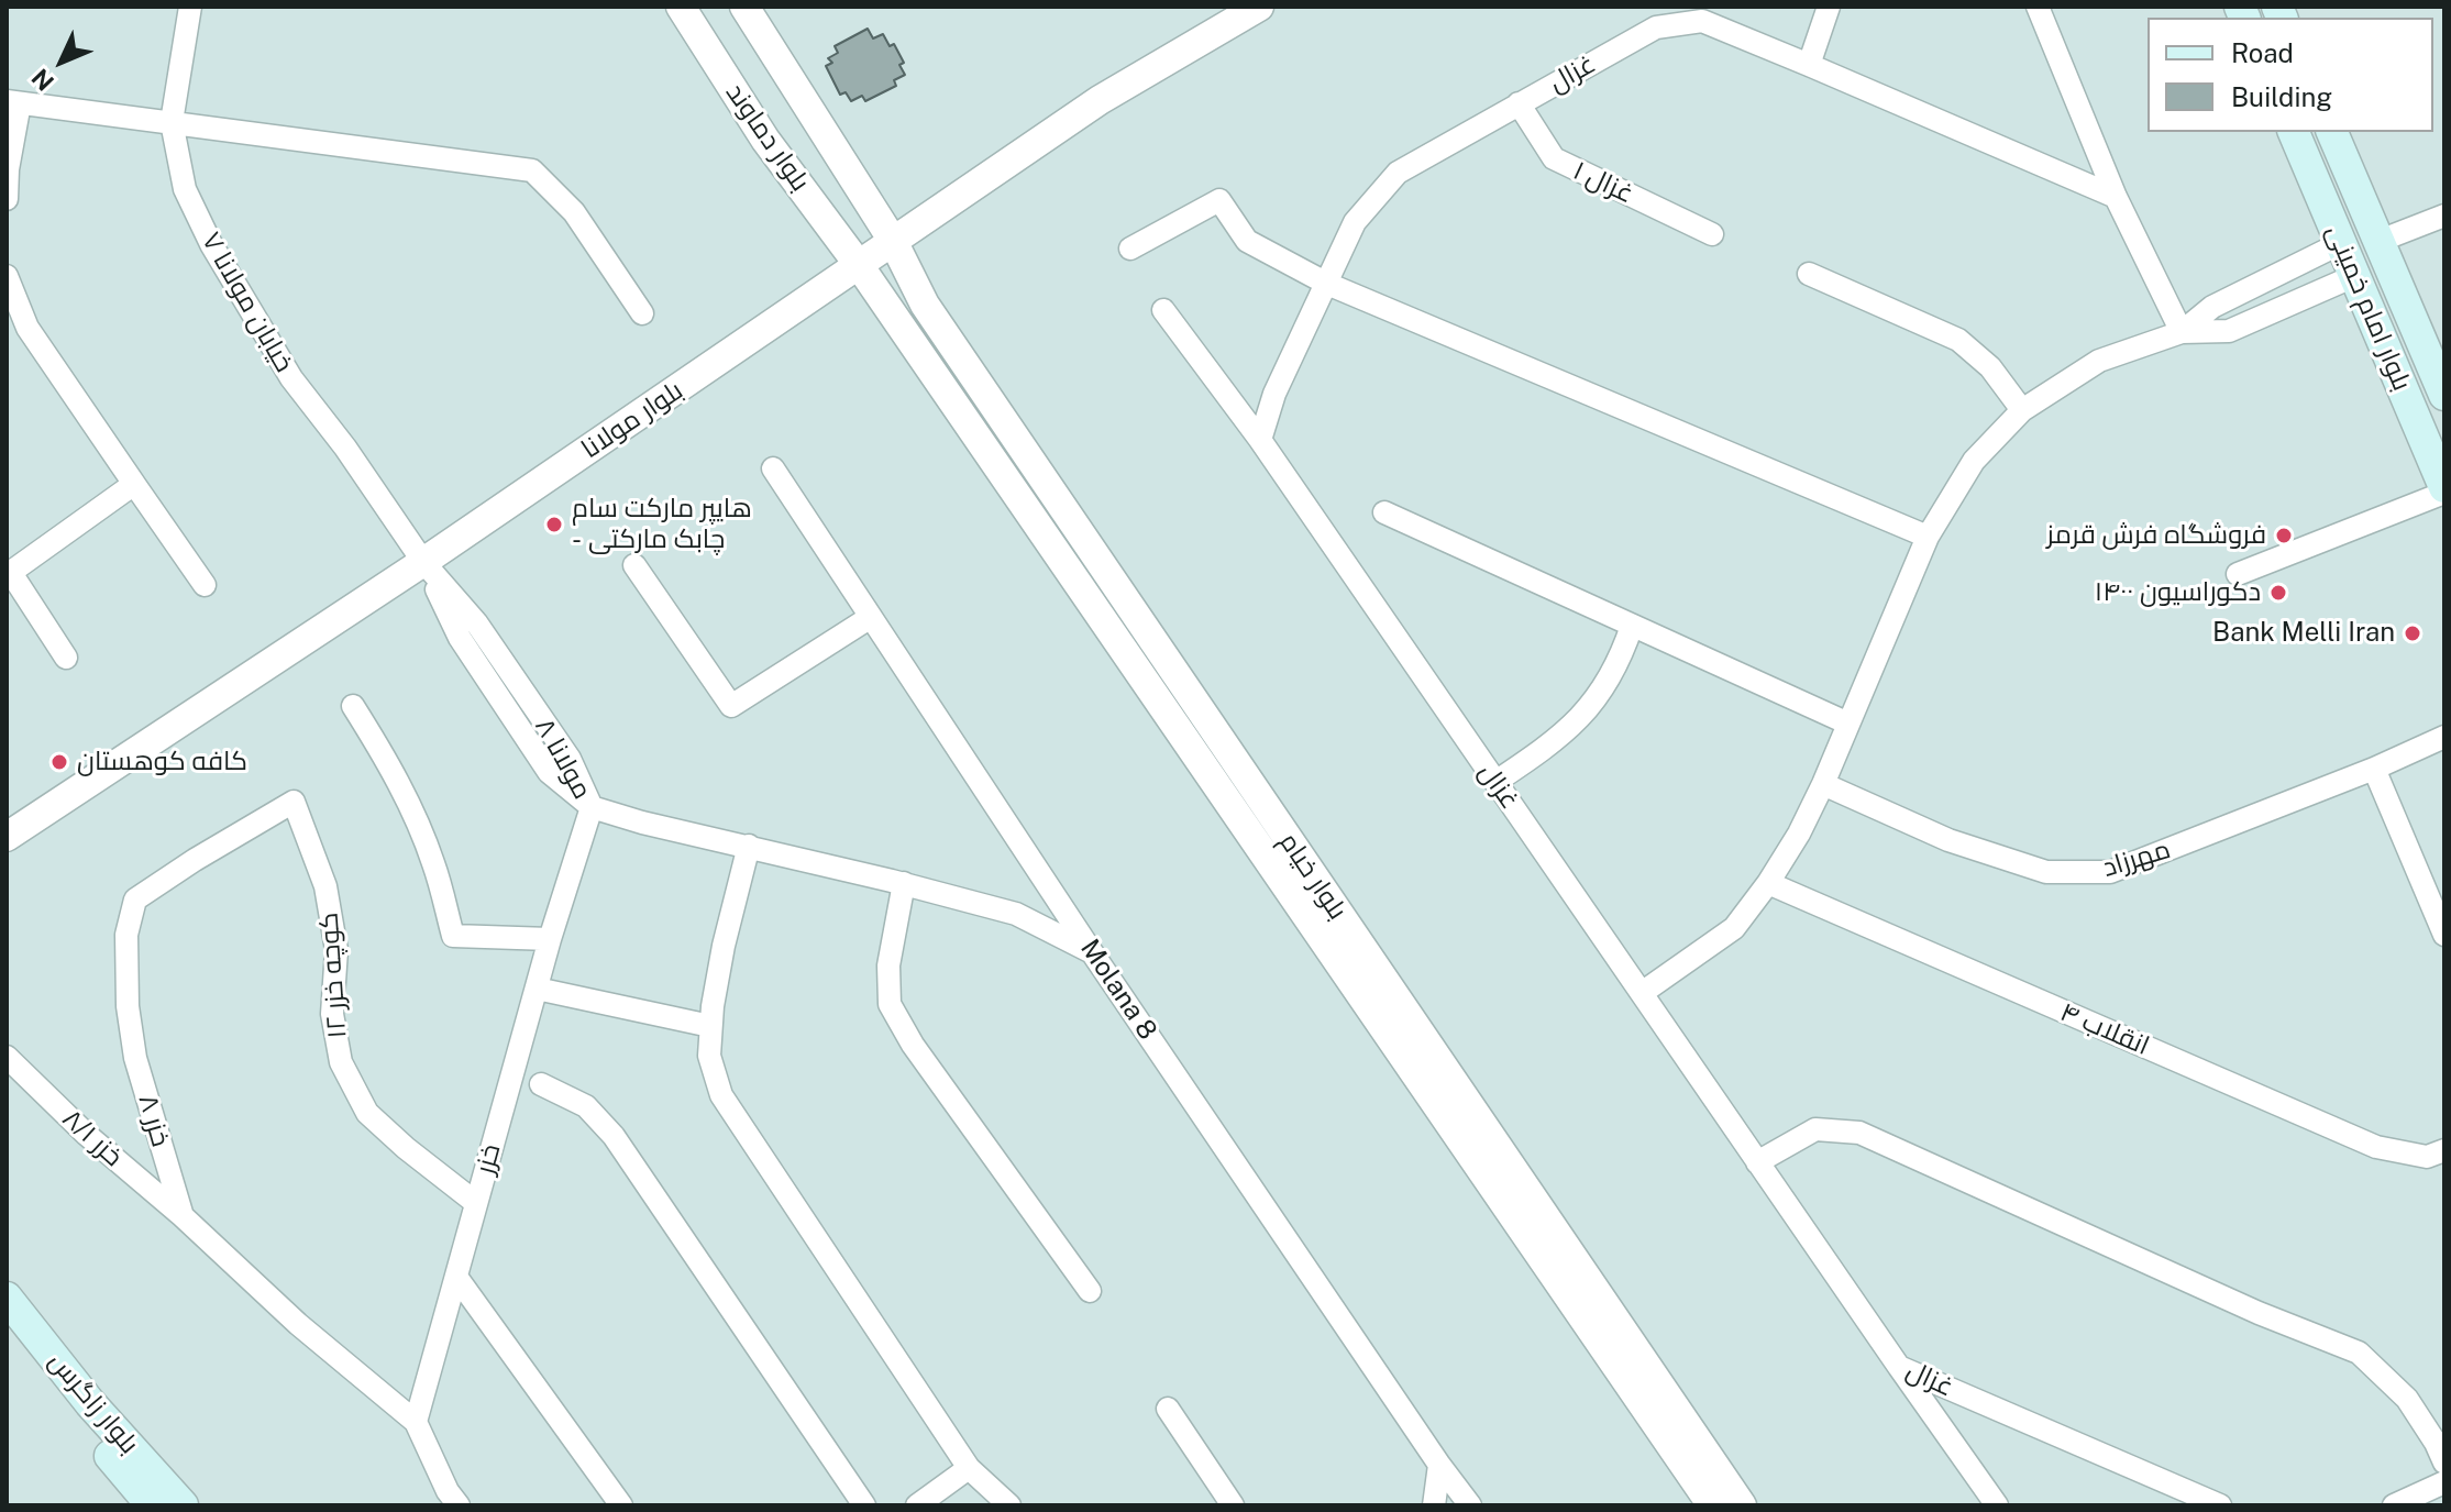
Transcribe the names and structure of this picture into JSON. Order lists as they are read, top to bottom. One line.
{"streets":{"main road":["بلوار امام خمینی","بلوار زاگرس"],"street":["غزال","بلوار دماوند","غزال ۱","خیابان مولانا ۷","بلوار مولانا","مولانا ۸","مهرزاد","بلوار خیام","کوچه خزر ۱۲","Molana 8","انقلاب ۴","خزر ۸","خزر ۸/۱","خزر"]},"crossings":[["غزال","غزال ۱"],["بلوار دماوند","بلوار مولانا"],["بلوار دماوند","بلوار خیام"],["خیابان مولانا ۷","بلوار مولانا"],["خیابان مولانا ۷","مولانا ۸"],["بلوار مولانا","مولانا ۸"],["بلوار مولانا","بلوار خیام"],["مولانا ۸","خزر"],["کوچه خزر ۱۲","خزر ۸"],["کوچه خزر ۱۲","خزر"],["خزر ۸","خزر ۸/۱"]],"places":["هایپر مارکت سام - چابک مارکتی","فروشگاه فرش قرمز","دکوراسیون ۱۴۰۰","Bank Melli Iran","کافه کوهستان"],"legend":["Road","Building"],"north":"bottom left"}
